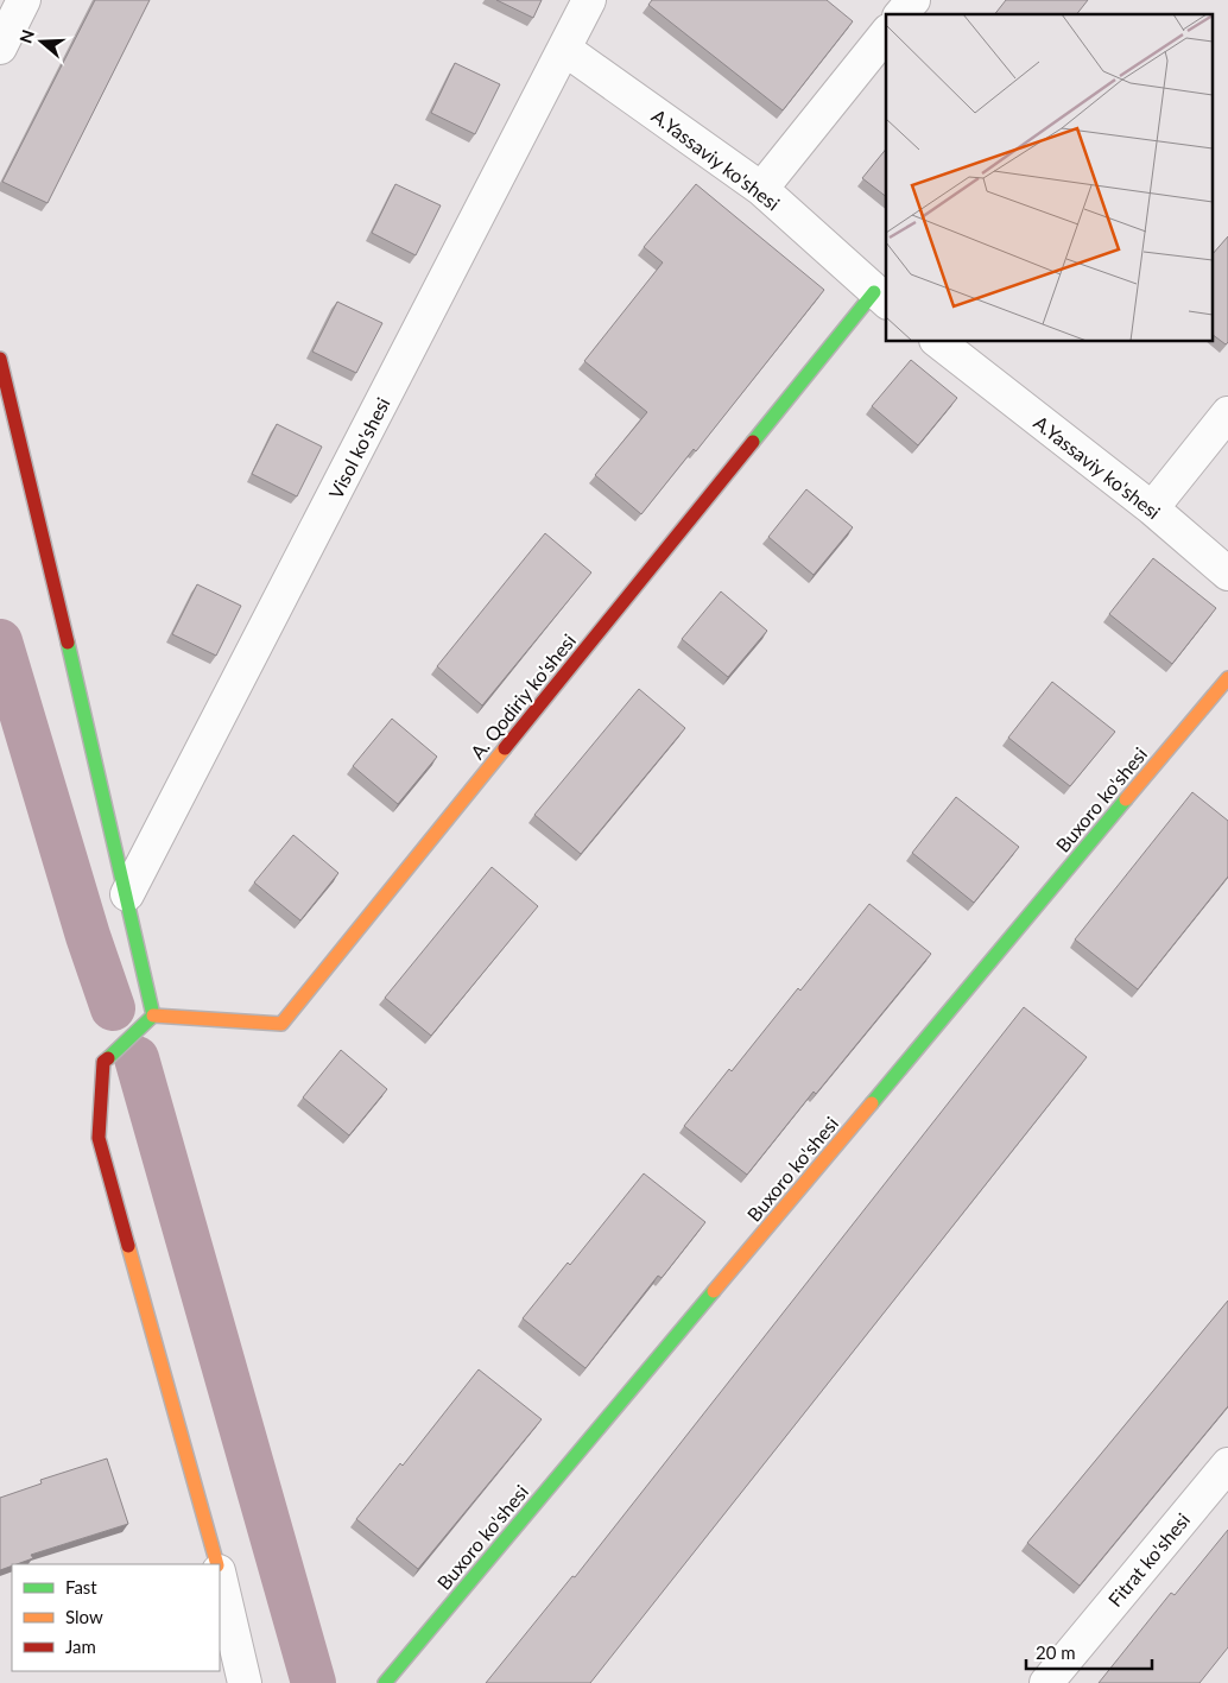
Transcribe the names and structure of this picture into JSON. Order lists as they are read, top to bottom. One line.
{"streets":{"street":["A.Yassaviy ko'shesi","Visol ko'shesi","A. Qodiriy ko'shesi","Buxoro ko'shesi","Fitrat ko'shesi"]},"crossings":[["A.Yassaviy ko'shesi","Visol ko'shesi"],["A.Yassaviy ko'shesi","A. Qodiriy ko'shesi"]],"legend":["Fast","Slow","Jam"],"scale_bar":"20 m","north":"left"}
